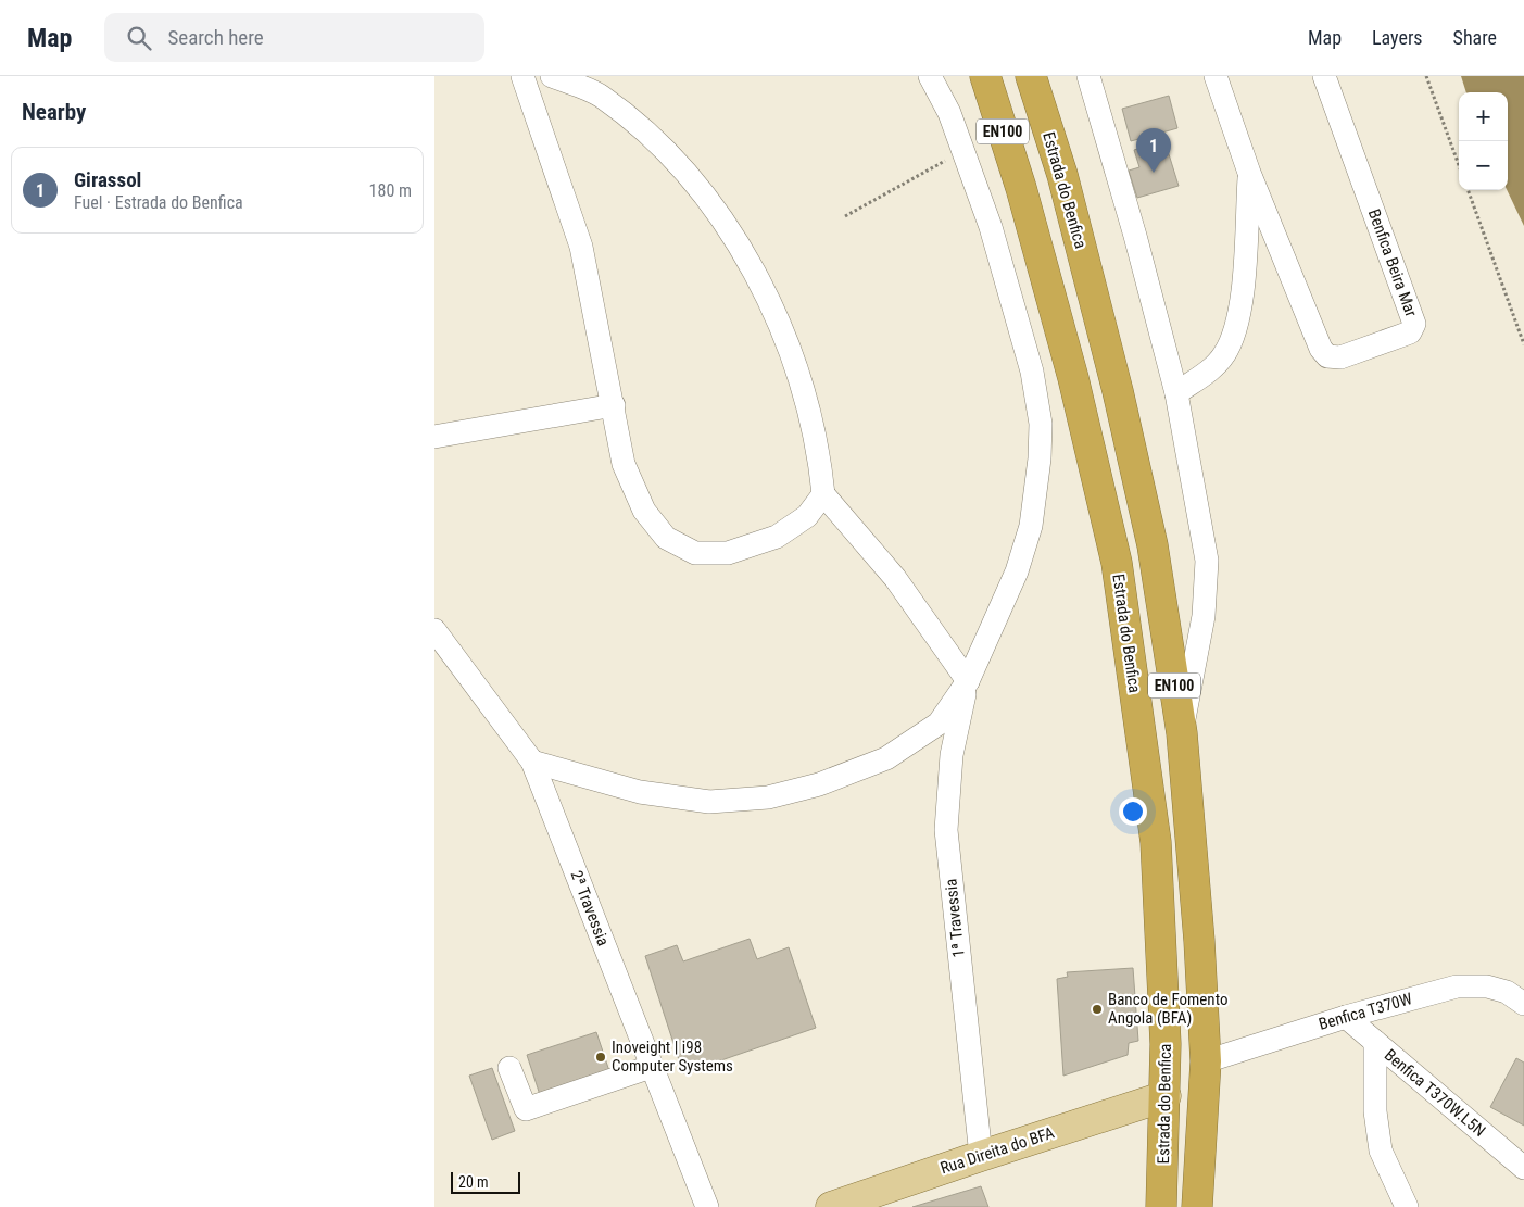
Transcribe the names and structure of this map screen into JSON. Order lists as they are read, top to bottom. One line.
{"streets":{"highway":["EN100","Estrada do Benfica"],"main road":["Rua Direita do BFA"],"street":["Benfica Beira Mar","2ª Travessia","1ª Travessia","Benfica T370W","Benfica T370W.L5N"]},"crossings":[["Estrada do Benfica","Benfica T370W"],["Estrada do Benfica","Rua Direita do BFA"],["1ª Travessia","Rua Direita do BFA"],["Benfica T370W","Benfica T370W.L5N"]],"places":["Banco de Fomento Angola (BFA)","Inoveight | i98 Computer Systems"],"scale_bar":"20 m","page":{"header":"Map","search":"Search here","nav":["Map","Layers","Share"],"heading":"Nearby","map_buttons":["+","−"],"pins":"1","list":[{"mark":"1","name":"Girassol","note":"Fuel · Estrada do Benfica","value":"180 m"}],"scale":"20 m"}}
